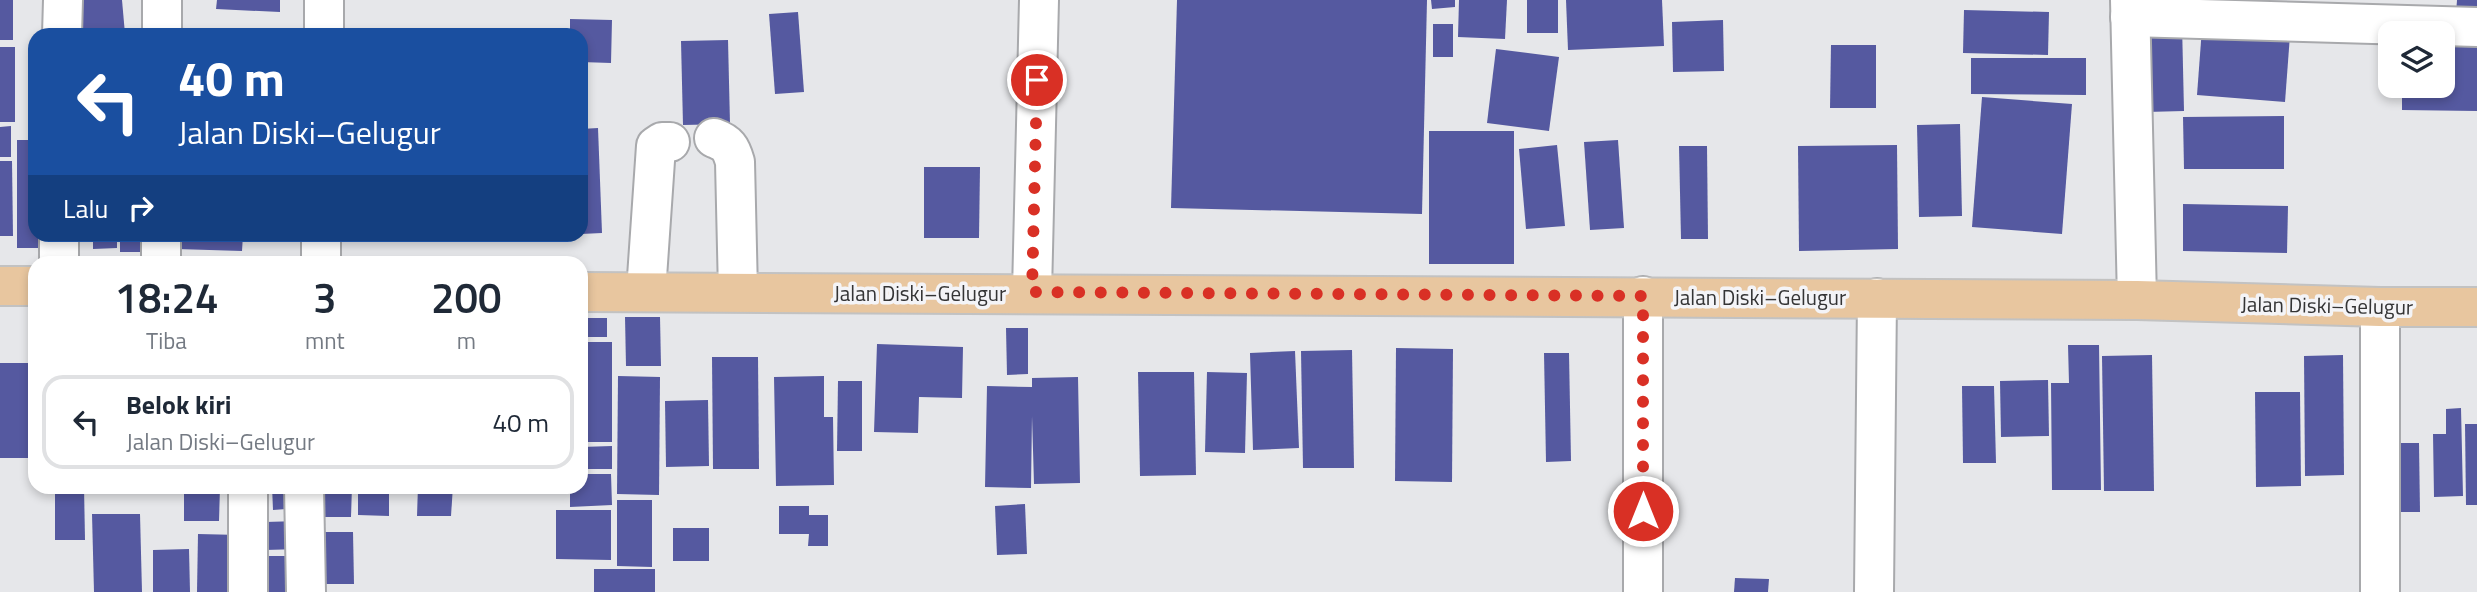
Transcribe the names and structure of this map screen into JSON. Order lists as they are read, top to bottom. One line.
{"streets":{"main road":["Jalan Diski–Gelugur"]},"page":{"turn":["40 m","Jalan Diski–Gelugur"],"then":"Lalu","eta":["18:24","Tiba","3","mnt","200","m"],"list":[{"name":"Belok kiri","note":"Jalan Diski–Gelugur","value":"40 m"}]}}
